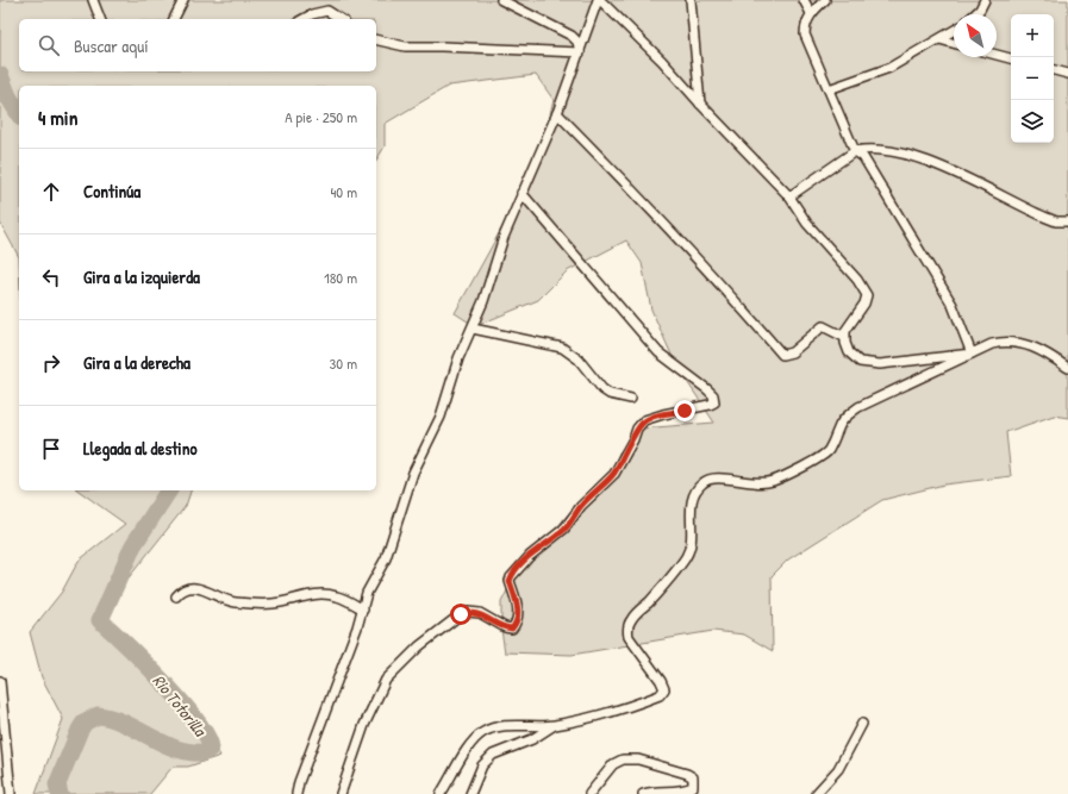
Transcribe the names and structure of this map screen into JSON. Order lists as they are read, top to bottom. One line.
{"water":["Rio Totorilla"],"north":"top left","page":{"map_buttons":["+","−"],"search":"Buscar aquí","heading":["4 min","A pie · 250 m"],"list":[["Continúa","40 m"],["Gira a la izquierda","180 m"],["Gira a la derecha","30 m"],"Llegada al destino"]}}
